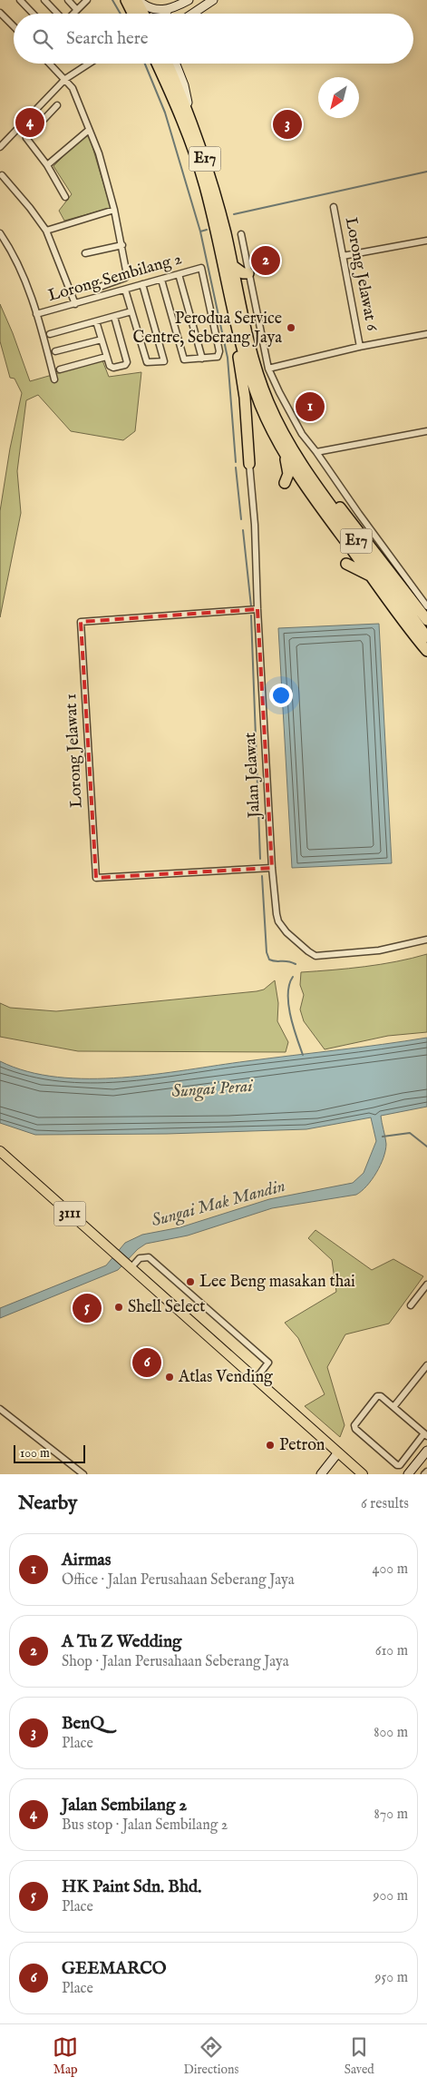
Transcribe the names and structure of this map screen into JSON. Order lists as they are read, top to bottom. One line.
{"streets":{"highway":["E17"],"main road":["3111"],"street":["Lorong Jelawat 6","Lorong Sembilang 2","Lorong Jelawat 1","Jalan Jelawat"]},"crossings":[["Lorong Jelawat 1","Jalan Jelawat"]],"water":["Sungai Perai","Sungai Mak Mandin"],"places":["Perodua Service Centre, Seberang Jaya","Lee Beng masakan thai","Shell Select","Atlas Vending","Petron"],"scale_bar":"100 m","north":"bottom left","page":{"search":"Search here","pins":["4","3","2","1","5","6"],"scale":"100 m","heading":["Nearby","6 results"],"list":[{"mark":"1","name":"Airmas","note":"Office · Jalan Perusahaan Seberang Jaya","value":"400 m"},{"mark":"2","name":"A Tu Z Wedding","note":"Shop · Jalan Perusahaan Seberang Jaya","value":"610 m"},{"mark":"3","name":"BenQ","note":"Place","value":"800 m"},{"mark":"4","name":"Jalan Sembilang 2","note":"Bus stop · Jalan Sembilang 2","value":"870 m"},{"mark":"5","name":"HK Paint Sdn. Bhd.","note":"Place","value":"900 m"},{"mark":"6","name":"GEEMARCO","note":"Place","value":"950 m"}],"nav":["Map","Directions","Saved"]}}
